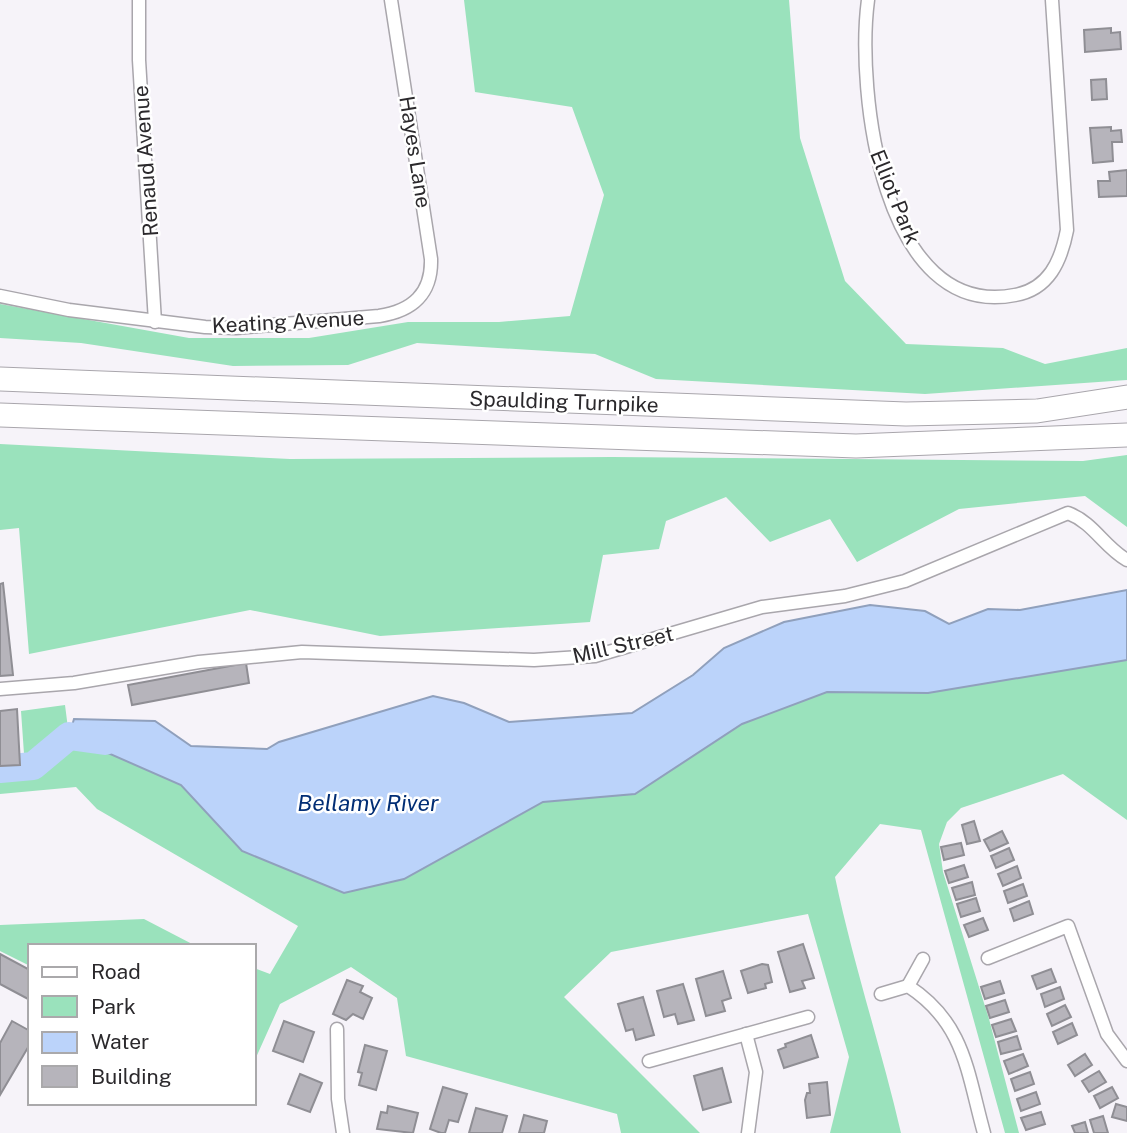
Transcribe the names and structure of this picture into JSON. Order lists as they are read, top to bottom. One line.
{"streets":{"highway":["Spaulding Turnpike"],"street":["Hayes Lane","Renaud Avenue","Elliot Park","Keating Avenue","Mill Street"]},"crossings":[["Hayes Lane","Keating Avenue"],["Renaud Avenue","Keating Avenue"]],"water":["Bellamy River"],"legend":["Road","Park","Water","Building"]}
